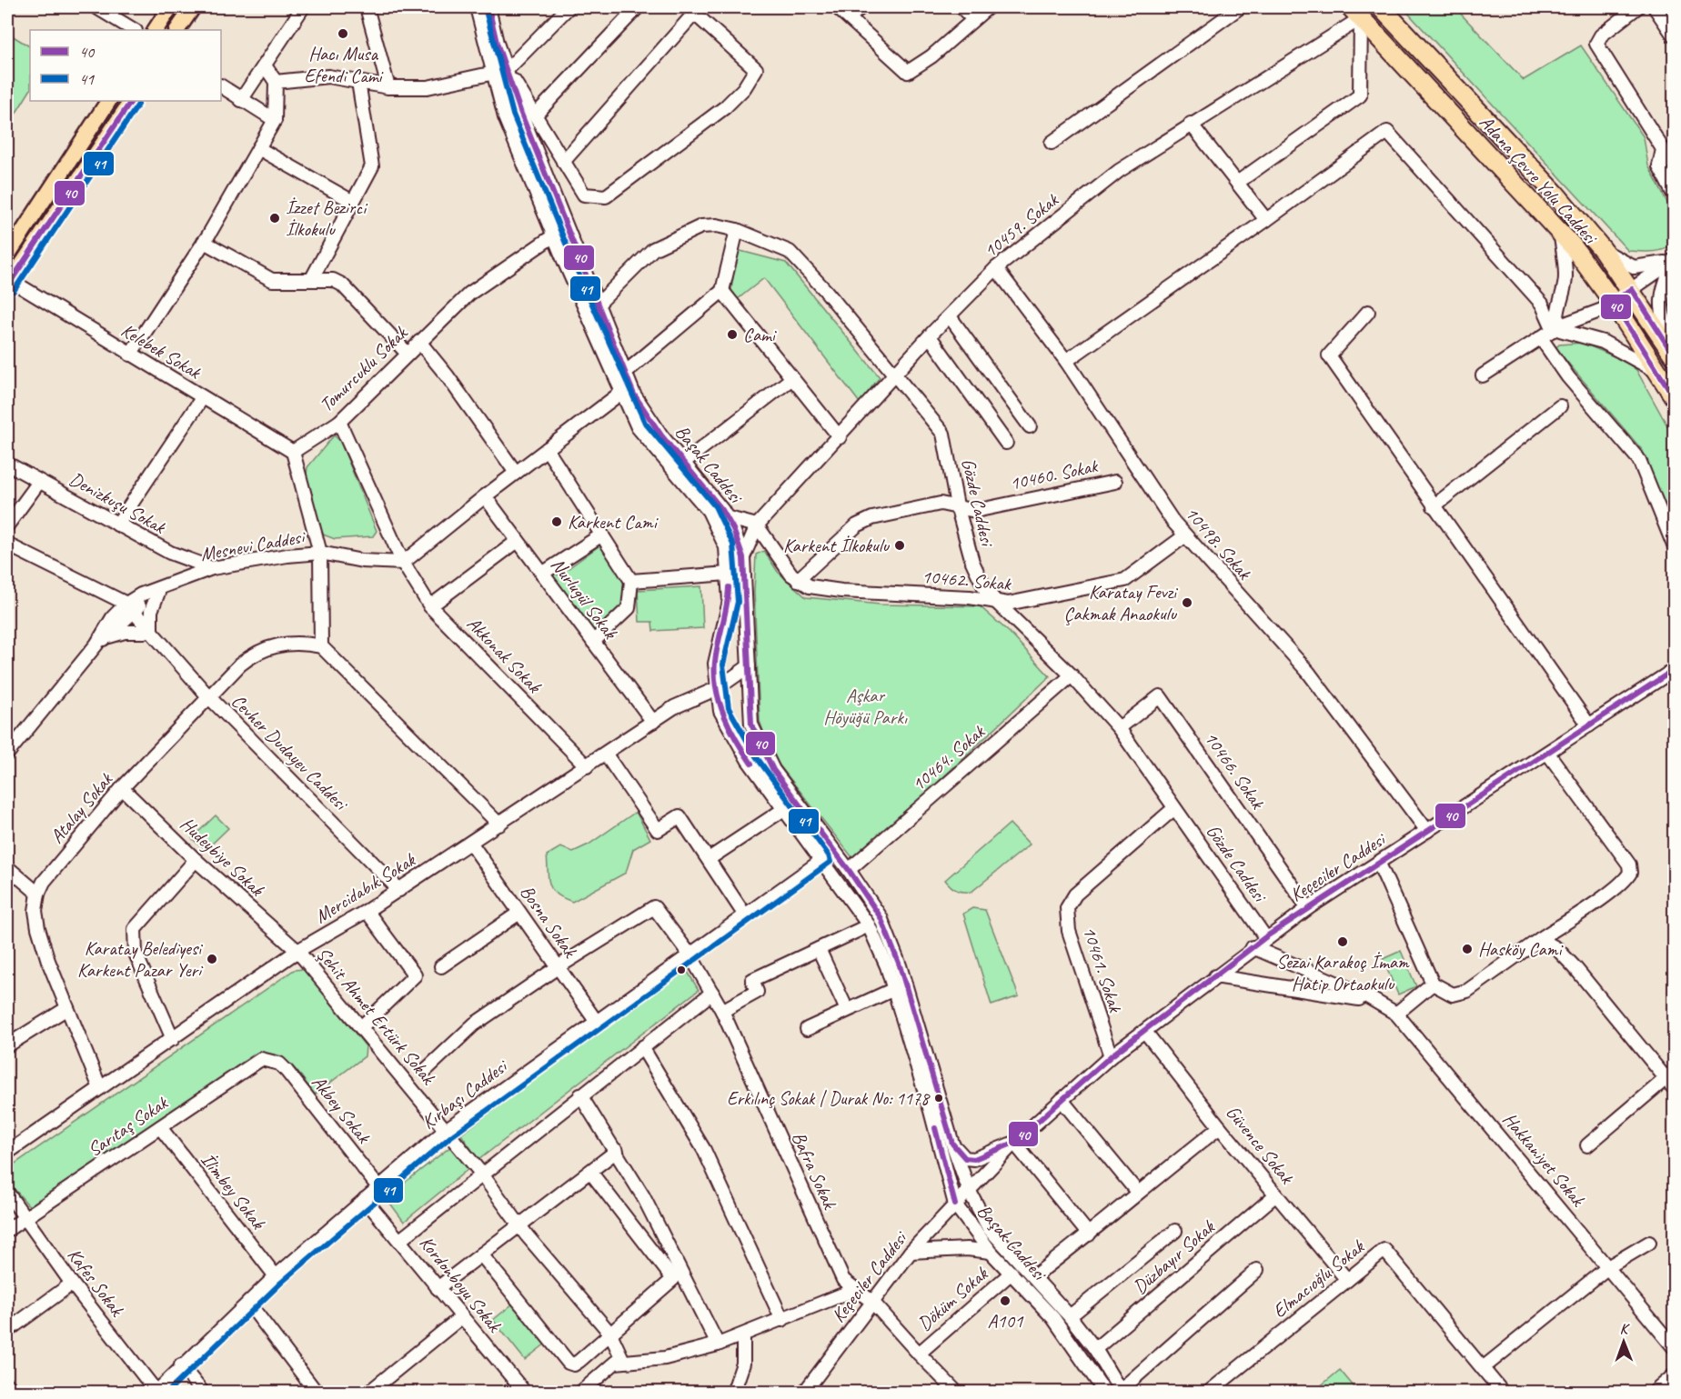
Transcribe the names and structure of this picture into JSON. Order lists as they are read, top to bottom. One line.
{"streets":{"highway":["Adana Çevre Yolu Caddesi"],"street":["10459. Sokak","Kelebek Sokak","Tomurcuklu Sokak","Başak Caddesi","10460. Sokak","Gözde Caddesi","Denizkuşu Sokak","10498. Sokak","Mesnevi Caddesi","10462. Sokak","Nurlugül Sokak","Akkonak Sokak","Cevher Dudayev Caddesi","10464. Sokak","10466. Sokak","Atalay Sokak","Hudeybiye Sokak","Keçeciler Caddesi","Mercidabık Sokak","Bosna Sokak","10461. Sokak","Şehit Ahmet Ertürk Sokak","Kırbaşı Caddesi","Akbey Sokak","Sarıtaş Sokak","Güvence Sokak","Hakkaniyet Sokak","Bafra Sokak","İlimbey Sokak","Düzbayır Sokak","Elmacıoğlu Sokak","Kafes Sokak","Kordonboyu Sokak","Döküm Sokak"]},"crossings":[["Adana Çevre Yolu Caddesi","10459. Sokak"],["10459. Sokak","Başak Caddesi"],["10459. Sokak","Gözde Caddesi"],["10459. Sokak","10498. Sokak"],["10459. Sokak","10462. Sokak"],["Kelebek Sokak","Tomurcuklu Sokak"],["Tomurcuklu Sokak","Başak Caddesi"],["Tomurcuklu Sokak","Akkonak Sokak"],["Başak Caddesi","Gözde Caddesi"],["Başak Caddesi","10464. Sokak"],["Başak Caddesi","Keçeciler Caddesi"],["Başak Caddesi","Mercidabık Sokak"],["Başak Caddesi","Kırbaşı Caddesi"],["Başak Caddesi","Düzbayır Sokak"],["Başak Caddesi","Döküm Sokak"],["10460. Sokak","Gözde Caddesi"],["10460. Sokak","10462. Sokak"],["Gözde Caddesi","10462. Sokak"],["Gözde Caddesi","10464. Sokak"],["Gözde Caddesi","10466. Sokak"],["Gözde Caddesi","Keçeciler Caddesi"],["Gözde Caddesi","10461. Sokak"],["Denizkuşu Sokak","Mesnevi Caddesi"],["10498. Sokak","10462. Sokak"],["10498. Sokak","Keçeciler Caddesi"],["Mesnevi Caddesi","Akkonak Sokak"],["Mesnevi Caddesi","Cevher Dudayev Caddesi"],["Nurlugül Sokak","Mercidabık Sokak"],["Akkonak Sokak","Mercidabık Sokak"],["Cevher Dudayev Caddesi","Atalay Sokak"],["Cevher Dudayev Caddesi","Mercidabık Sokak"],["10466. Sokak","Keçeciler Caddesi"],["Atalay Sokak","Hudeybiye Sokak"],["Hudeybiye Sokak","Mercidabık Sokak"],["Hudeybiye Sokak","Şehit Ahmet Ertürk Sokak"],["Keçeciler Caddesi","10461. Sokak"],["Keçeciler Caddesi","Güvence Sokak"],["Keçeciler Caddesi","Hakkaniyet Sokak"],["Keçeciler Caddesi","Bafra Sokak"],["Mercidabık Sokak","Bosna Sokak"],["Mercidabık Sokak","Şehit Ahmet Ertürk Sokak"],["Bosna Sokak","Kırbaşı Caddesi"],["Bosna Sokak","Bafra Sokak"],["Şehit Ahmet Ertürk Sokak","Kırbaşı Caddesi"],["Kırbaşı Caddesi","Akbey Sokak"],["Kırbaşı Caddesi","Bafra Sokak"],["Kırbaşı Caddesi","İlimbey Sokak"],["Kırbaşı Caddesi","Kafes Sokak"],["Kırbaşı Caddesi","Kordonboyu Sokak"],["Akbey Sokak","Sarıtaş Sokak"],["Sarıtaş Sokak","İlimbey Sokak"],["Sarıtaş Sokak","Kafes Sokak"],["Güvence Sokak","Düzbayır Sokak"],["Güvence Sokak","Elmacıoğlu Sokak"],["Bafra Sokak","Döküm Sokak"]],"parks":["Aşkar Höyüğü Parkı"],"places":["Hacı Musa Efendi Cami","İzzet Bezirci İlkokulu","Cami","Karkent Cami","Karkent İlkokulu","Karatay Fevzi Çakmak Anaokulu","Sezai Karakoç İmam Hatip Ortaokulu","Hasköy Cami","Karatay Belediyesi Karkent Pazar Yeri","Erkılınç Sokak | Durak No: 1178","A101"],"lines":["transit line 40","transit line 41"],"legend":["40","41"],"north":"top"}
